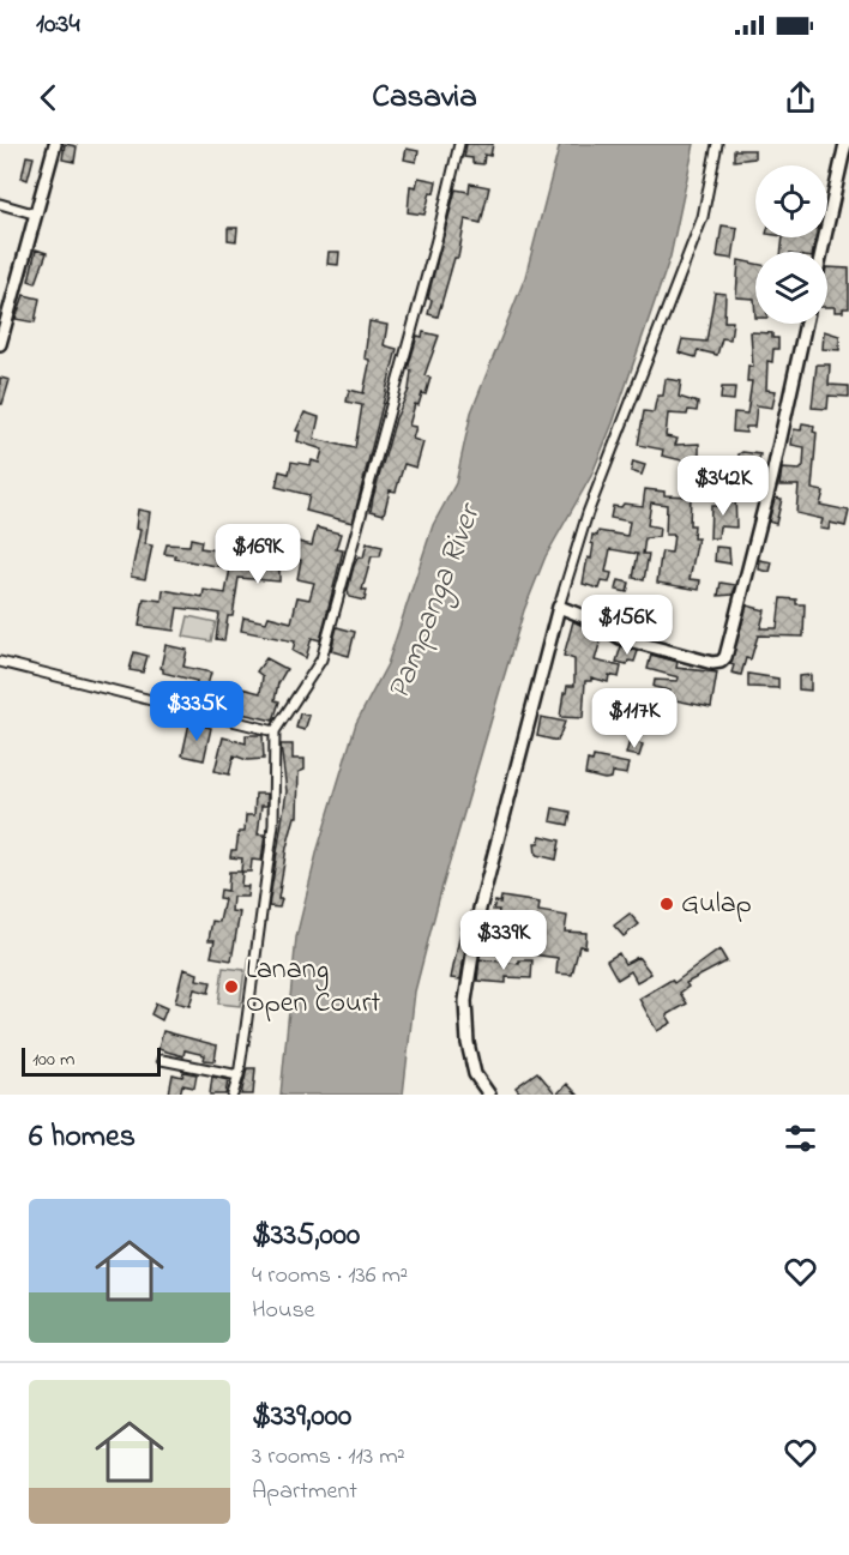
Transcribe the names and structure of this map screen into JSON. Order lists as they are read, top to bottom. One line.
{"water":["Pampanga River"],"places":["Gulap","Lanang Open Court"],"scale_bar":"100 m","page":{"status":"10:34","header":"Casavia","price":["$342K","$169K","$156K","$335K","$117K","$339K"],"scale":"100 m","heading":"6 homes","list":[{"name":"$335,000","note":"4 rooms · 136 m² · House"},{"name":"$339,000","note":"3 rooms · 113 m² · Apartment"}]}}
